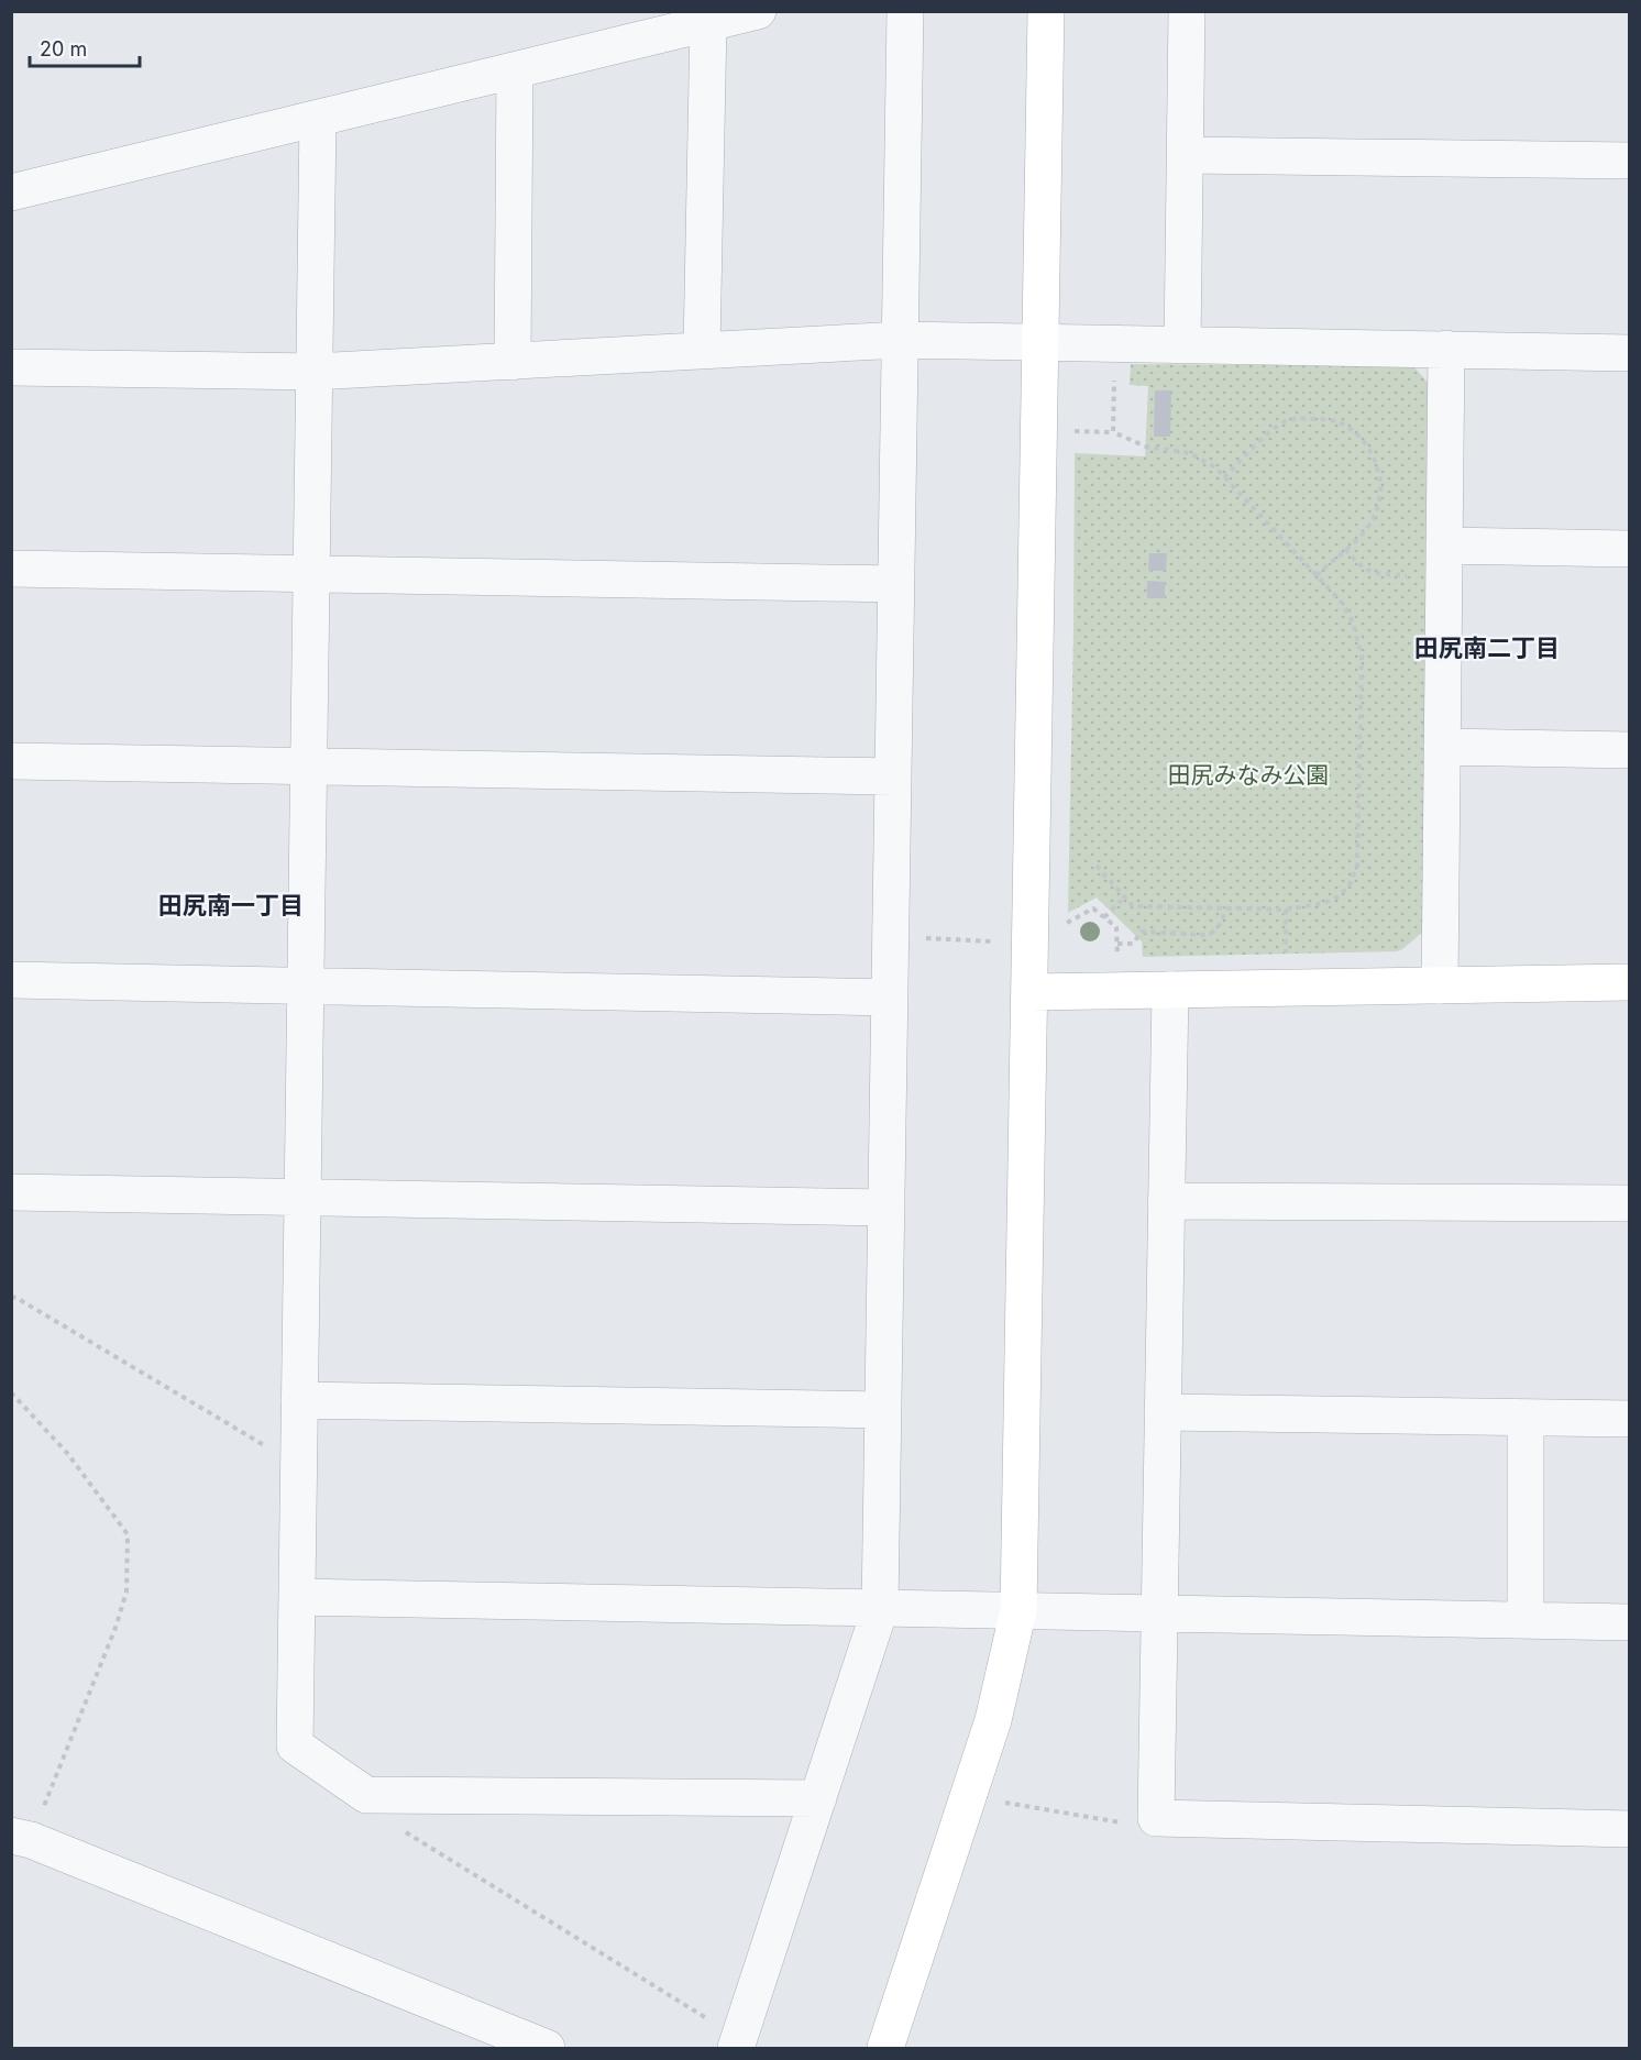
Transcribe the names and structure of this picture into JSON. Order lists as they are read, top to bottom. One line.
{"districts":["田尻南二丁目","田尻南一丁目"],"parks":["田尻みなみ公園"],"scale_bar":"20 m"}
